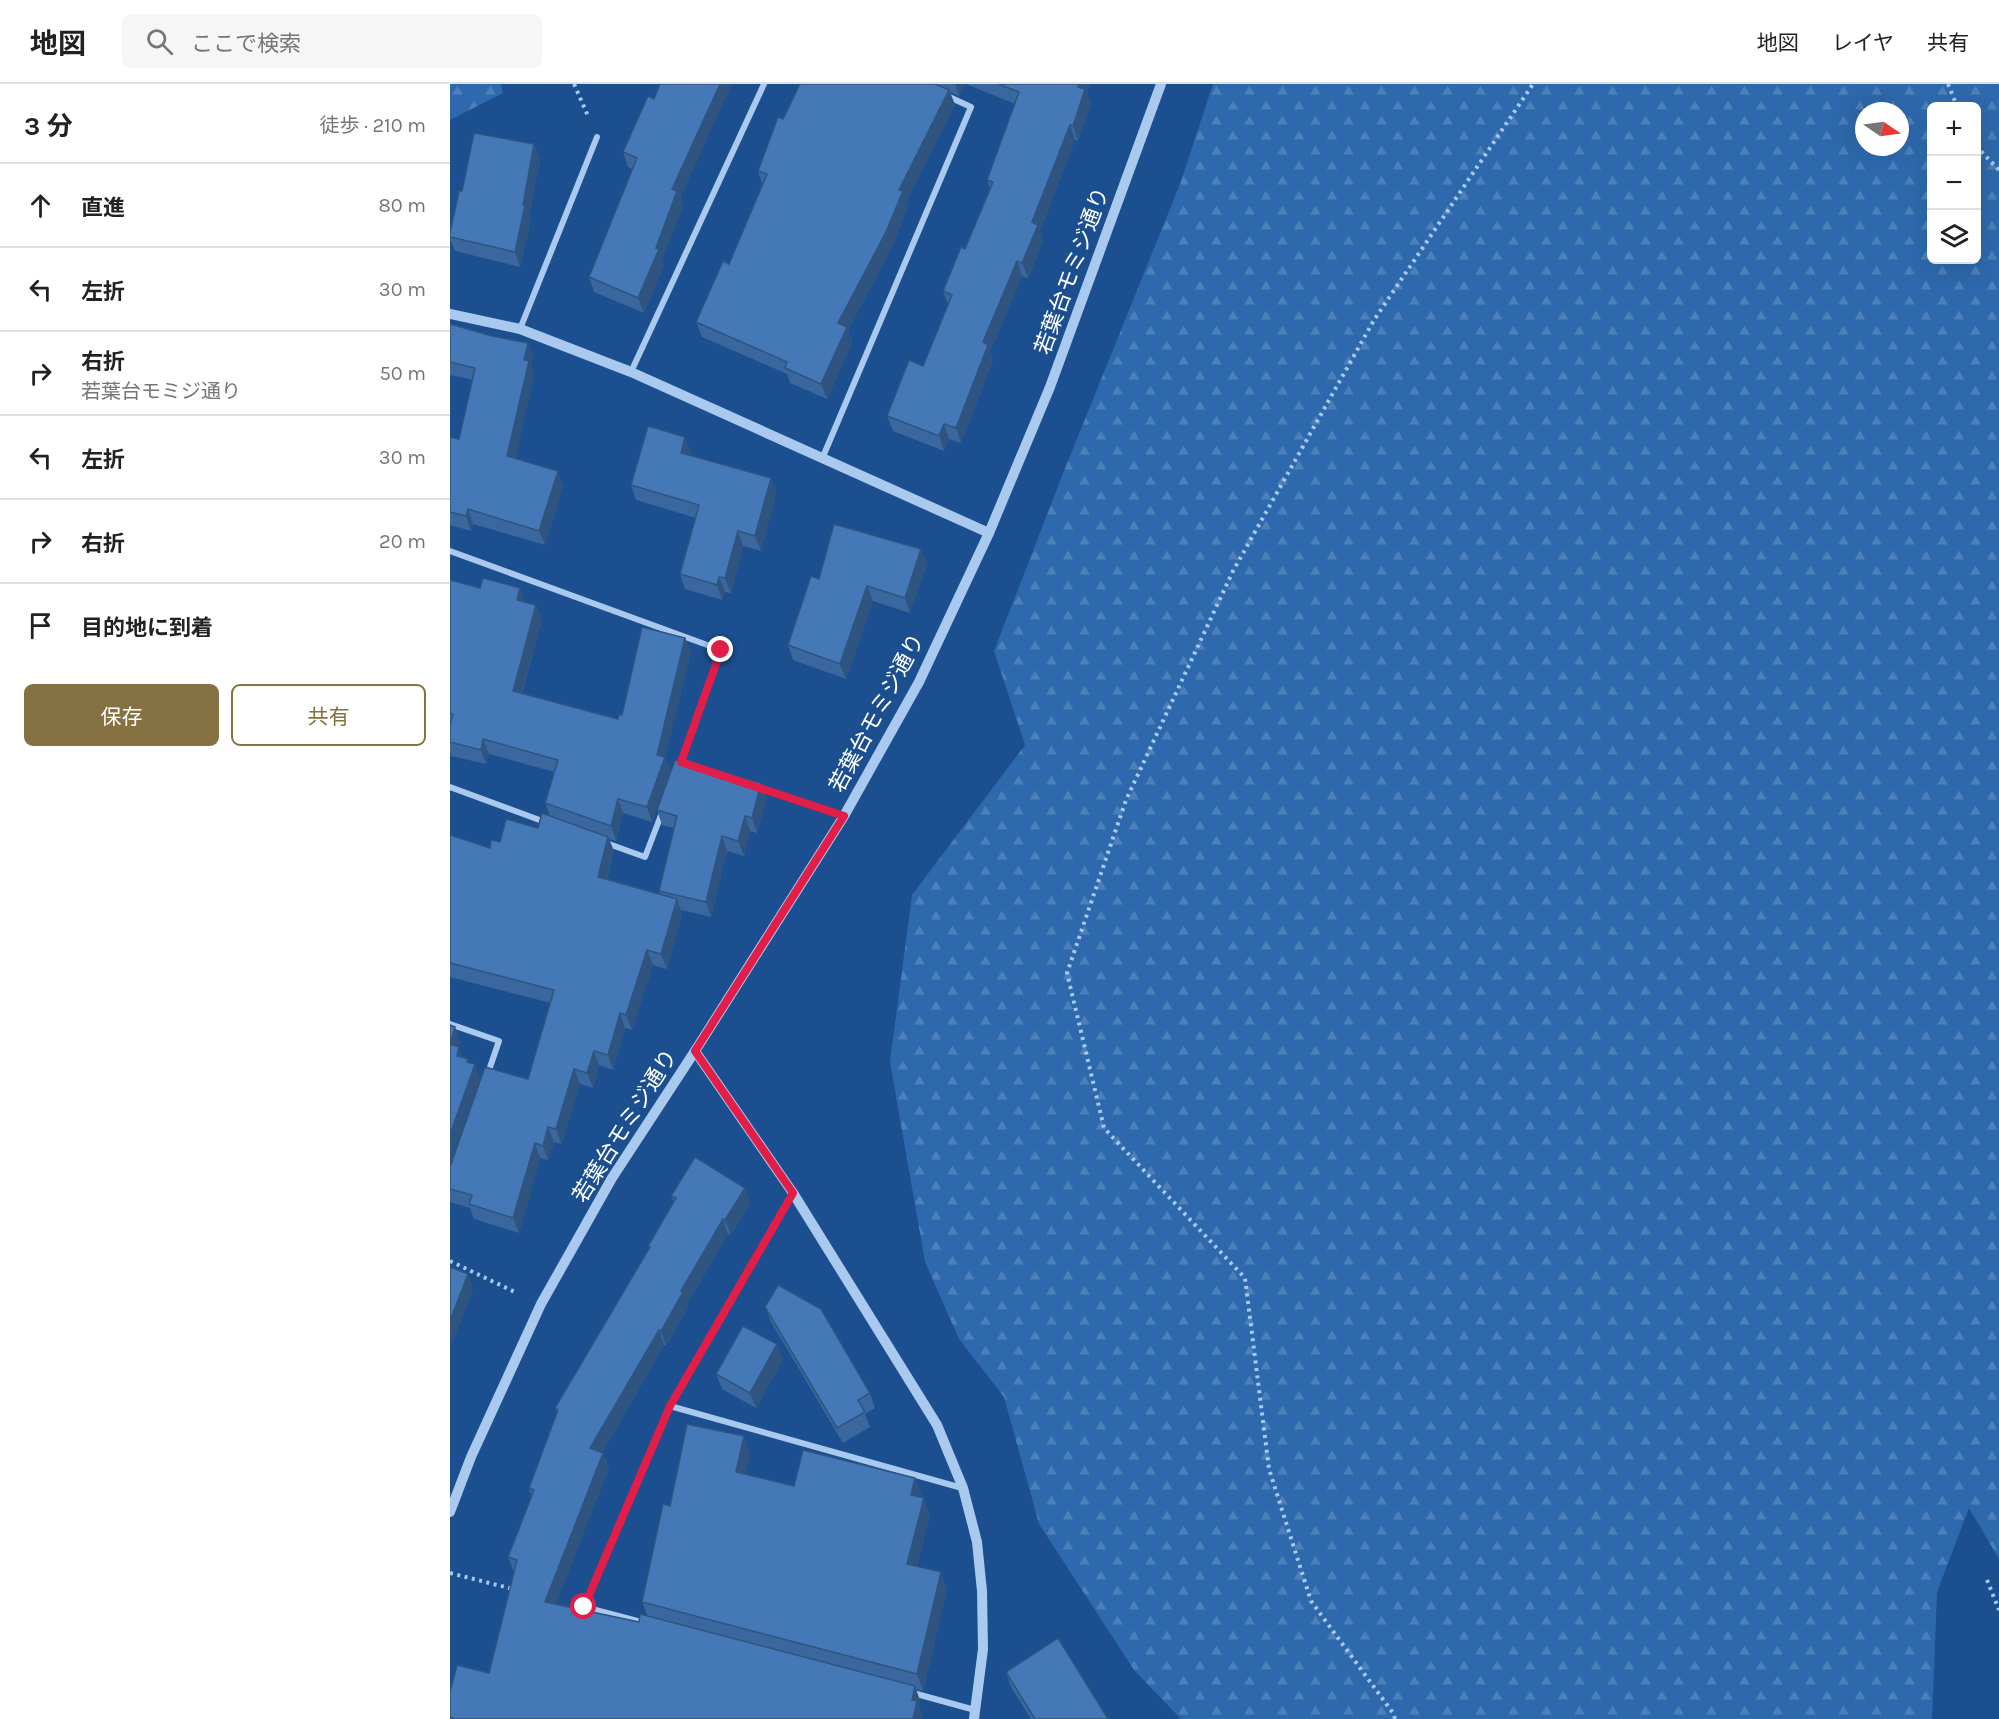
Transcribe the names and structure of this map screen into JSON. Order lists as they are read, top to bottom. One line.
{"streets":{"street":["若葉台モミジ通り"]},"north":"right","page":{"header":"地図","search":"ここで検索","nav":["地図","レイヤ","共有"],"heading":["3 分","徒歩 · 210 m"],"map_buttons":["+","−"],"list":[["直進","80 m"],["左折","30 m"],["右折","若葉台モミジ通り","50 m"],["左折","30 m"],["右折","20 m"],"目的地に到着"],"buttons":["保存","共有"]}}
